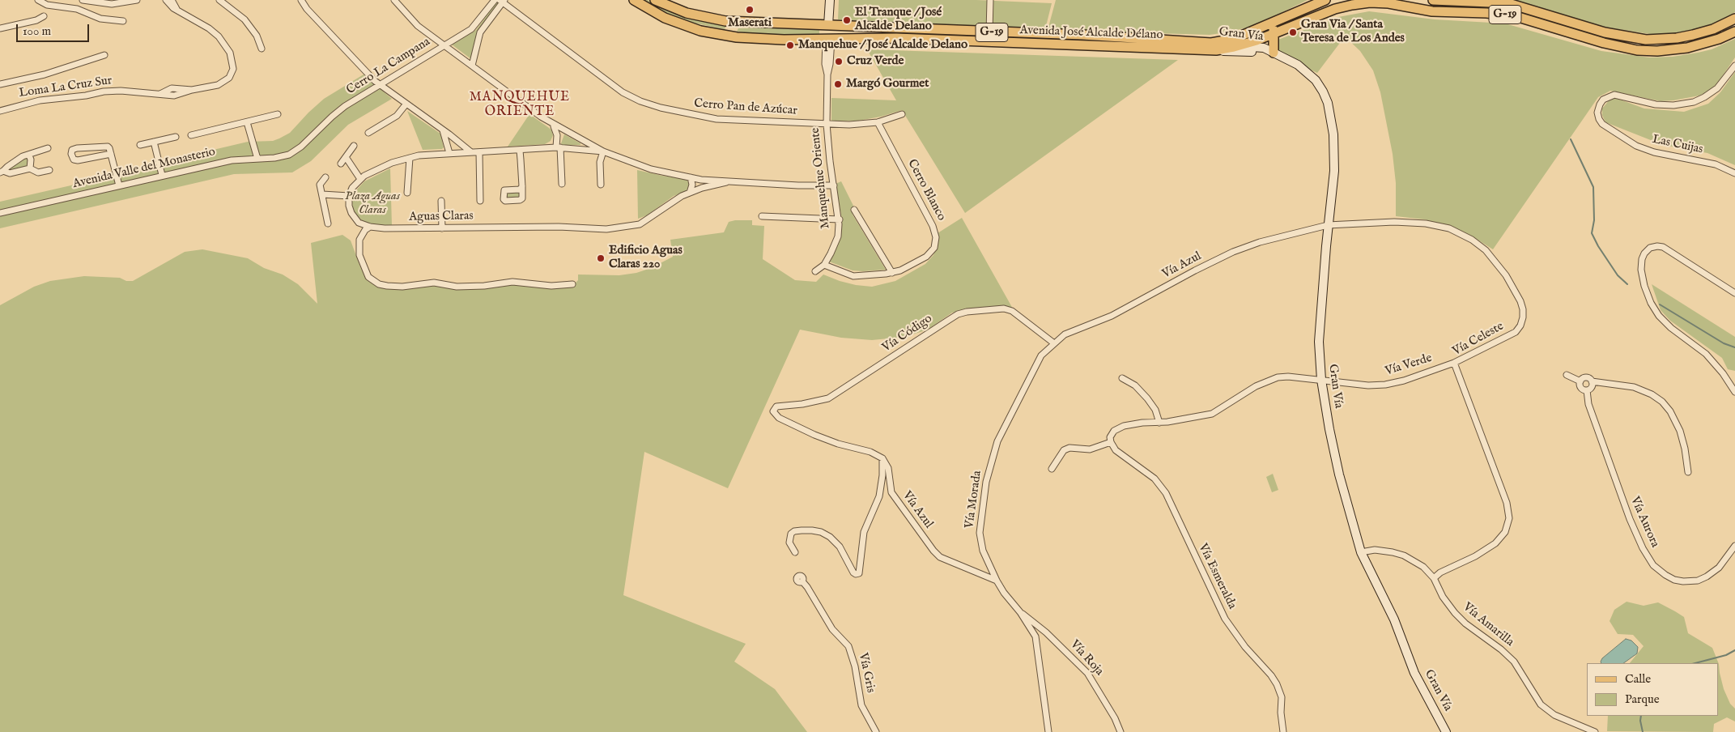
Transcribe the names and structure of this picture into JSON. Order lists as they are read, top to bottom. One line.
{"streets":{"main road":["G-19","Avenida José Alcalde Délano","Gran Vía"],"street":["Cerro La Campana","Loma La Cruz Sur","Cerro Pan de Azúcar","Las Cuijas","Avenida Valle del Monasterio","Manquehue Oriente","Cerro Blanco","Aguas Claras","Vía Azul","Vía Código","Vía Celeste","Vía Verde","Vía Morada","Vía Aurora","Vía Esmeralda","Vía Amarilla","Vía Roja","Vía Gris"]},"crossings":[["G-19","Avenida José Alcalde Délano"],["G-19","Gran Vía"],["Avenida José Alcalde Délano","Gran Vía"],["Avenida José Alcalde Délano","Manquehue Oriente"],["Gran Vía","Vía Azul"],["Gran Vía","Vía Celeste"],["Gran Vía","Vía Verde"],["Gran Vía","Vía Amarilla"],["Cerro La Campana","Avenida Valle del Monasterio"],["Cerro Pan de Azúcar","Manquehue Oriente"],["Cerro Pan de Azúcar","Cerro Blanco"],["Manquehue Oriente","Cerro Blanco"],["Vía Azul","Vía Código"],["Vía Azul","Vía Celeste"],["Vía Azul","Vía Morada"],["Vía Código","Vía Morada"],["Vía Celeste","Vía Verde"],["Vía Celeste","Vía Amarilla"],["Vía Morada","Vía Roja"]],"districts":["MANQUEHUE ORIENTE"],"parks":["Plaza Aguas Claras"],"places":["Maserati","El Tranque / José Alcalde Delano","Gran Via / Santa Teresa de Los Andes","Manquehue / José Alcalde Delano","Cruz Verde","Margó Gourmet","Edificio Aguas Claras 220"],"legend":["Calle","Parque"],"scale_bar":"100 m"}
